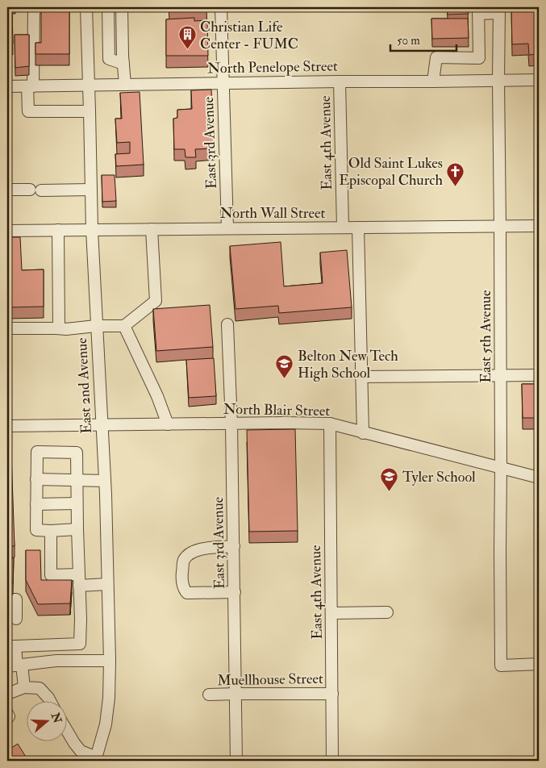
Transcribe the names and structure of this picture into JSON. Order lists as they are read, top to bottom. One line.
{"streets":{"street":["North Penelope Street","East 3rd Avenue","East 4th Avenue","North Wall Street","East 5th Avenue","East 2nd Avenue","North Blair Street","Muellhouse Street"]},"crossings":[["North Penelope Street","East 3rd Avenue"],["North Penelope Street","East 4th Avenue"],["North Penelope Street","East 5th Avenue"],["North Penelope Street","East 2nd Avenue"],["East 3rd Avenue","North Wall Street"],["East 3rd Avenue","North Blair Street"],["East 3rd Avenue","Muellhouse Street"],["East 4th Avenue","North Wall Street"],["East 4th Avenue","North Blair Street"],["East 4th Avenue","Muellhouse Street"],["North Wall Street","East 5th Avenue"],["North Wall Street","East 2nd Avenue"],["East 5th Avenue","North Blair Street"],["East 2nd Avenue","North Blair Street"]],"places":{"building":["Christian Life Center - FUMC"],"church":["Old Saint Lukes Episcopal Church"],"school or university":["Belton New Tech High School","Tyler School"]},"scale_bar":"50 m","north":"right"}
